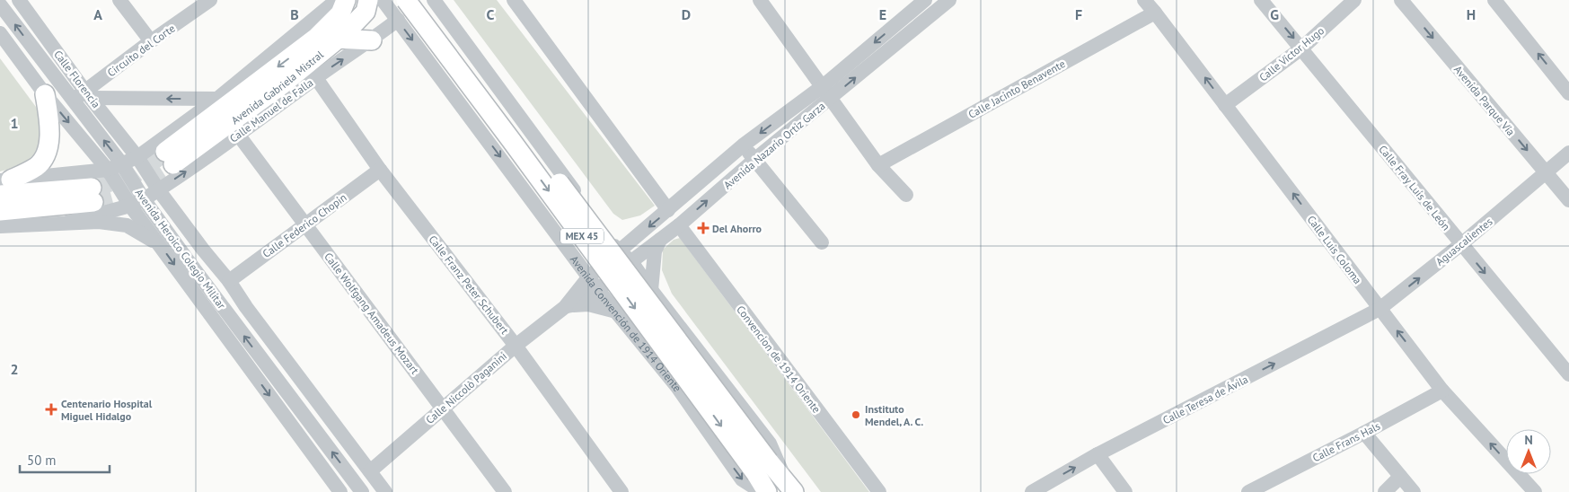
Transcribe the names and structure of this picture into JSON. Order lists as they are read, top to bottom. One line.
{"streets":{"main road":["Avenida Gabriela Mistral","MEX 45","Avenida Convención de 1914 Oriente"],"street":["Circuito del Corte","Calle Víctor Hugo","Calle Florencia","Calle Jacinto Benavente","Avenida Parque Vía","Calle Manuel de Falla","Avenida Nazario Ortiz Garza","Calle Fray Luis de León","Calle Federico Chopin","Aguascalientes","Avenida Heroico Colegio Militar","Calle Luis Coloma","Calle Franz Peter Schubert","Calle Wolfgang Amadeus Mozart","Convencion de 1914 Oriente","Calle Niccolò Paganini","Calle Teresa de Ávila","Calle Frans Hals"]},"crossings":[["Circuito del Corte","Calle Florencia"],["Circuito del Corte","Avenida Heroico Colegio Militar"],["Calle Víctor Hugo","Calle Fray Luis de León"],["Calle Víctor Hugo","Calle Luis Coloma"],["Calle Florencia","Calle Manuel de Falla"],["Calle Florencia","Avenida Heroico Colegio Militar"],["Calle Jacinto Benavente","Calle Luis Coloma"],["Avenida Parque Vía","Aguascalientes"],["Calle Manuel de Falla","Avenida Heroico Colegio Militar"],["Calle Manuel de Falla","Calle Franz Peter Schubert"],["Calle Manuel de Falla","Calle Wolfgang Amadeus Mozart"],["Calle Manuel de Falla","Avenida Convención de 1914 Oriente"],["Avenida Nazario Ortiz Garza","Avenida Convención de 1914 Oriente"],["Avenida Nazario Ortiz Garza","Convencion de 1914 Oriente"],["Avenida Nazario Ortiz Garza","Calle Niccolò Paganini"],["Calle Fray Luis de León","Aguascalientes"],["Calle Federico Chopin","Avenida Heroico Colegio Militar"],["Calle Federico Chopin","Calle Franz Peter Schubert"],["Calle Federico Chopin","Calle Wolfgang Amadeus Mozart"],["Aguascalientes","Calle Luis Coloma"],["Aguascalientes","Calle Teresa de Ávila"],["Avenida Heroico Colegio Militar","Calle Niccolò Paganini"],["Calle Luis Coloma","Calle Teresa de Ávila"],["Calle Luis Coloma","Calle Frans Hals"],["Calle Franz Peter Schubert","Calle Niccolò Paganini"],["Calle Wolfgang Amadeus Mozart","Calle Niccolò Paganini"],["Avenida Convención de 1914 Oriente","Calle Niccolò Paganini"]],"one_way":["Calle Fray Luis de León","Aguascalientes","Calle Luis Coloma","Calle Teresa de Ávila"],"places":{"health":["Del Ahorro","Centenario Hospital Miguel Hidalgo"],"other":["Instituto Mendel, A. C."]},"scale_bar":"50 m","north":"top","grid":{"columns":["A","B","C","D","E","F","G","H"],"rows":["1","2"]}}
